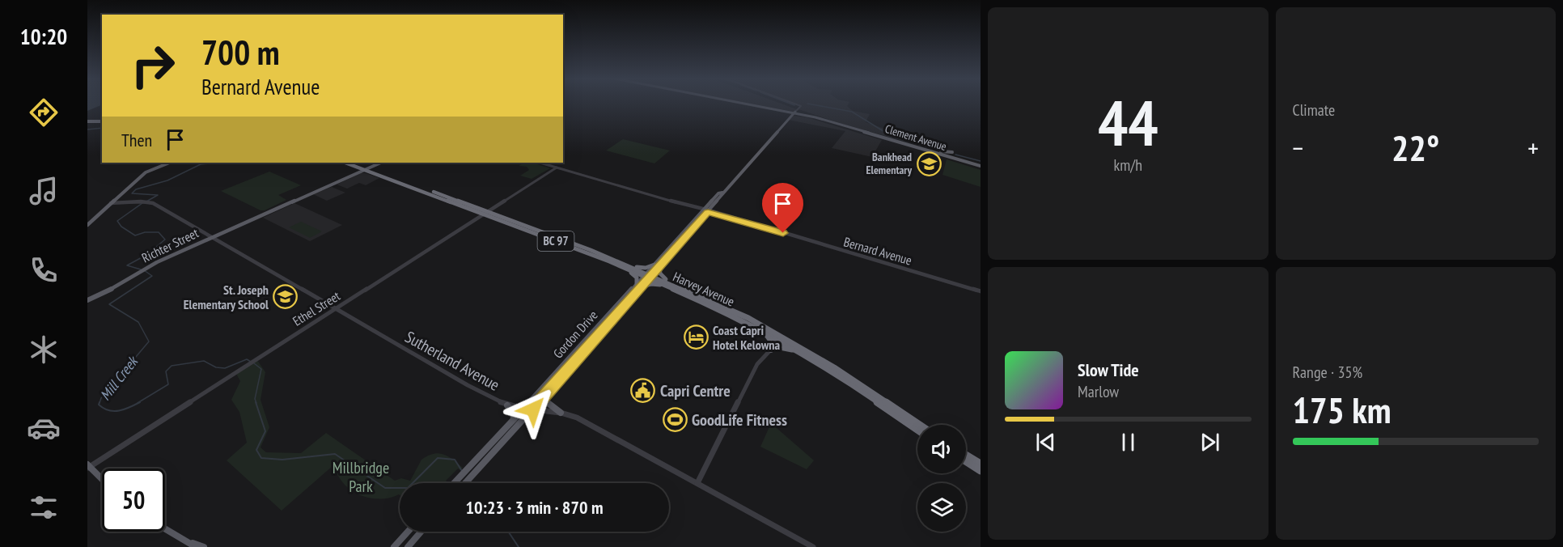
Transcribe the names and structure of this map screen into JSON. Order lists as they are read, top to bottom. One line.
{"streets":{"highway":["BC 97","Harvey Avenue"],"main road":["Clement Avenue","Richter Street","Gordon Drive"],"street":["Bernard Avenue","Ethel Street","Sutherland Avenue"]},"crossings":[["Clement Avenue","Gordon Drive"],["Richter Street","Harvey Avenue"],["Richter Street","Sutherland Avenue"],["Bernard Avenue","Ethel Street"],["Bernard Avenue","Gordon Drive"],["Harvey Avenue","Ethel Street"],["Harvey Avenue","Gordon Drive"],["Ethel Street","Sutherland Avenue"],["Gordon Drive","Sutherland Avenue"]],"water":["Mill Creek"],"parks":["Millbridge Park"],"places":{"school or university":["Bankhead Elementary","St. Joseph Elementary School"],"hotel":["Coast Capri Hotel Kelowna"],"public building":["Capri Centre"],"sports":["GoodLife Fitness"]},"page":{"tabs":"10:20","tile":[["44","km/h"],"Climate",["Range · 35%","175 km"]],"turn":["700 m","Bernard Avenue"],"then":"Then","heat":["−","22°","+"],"song":["Slow Tide","Marlow"],"limit":"50","trip":"10:23 · 3 min · 870 m"}}
